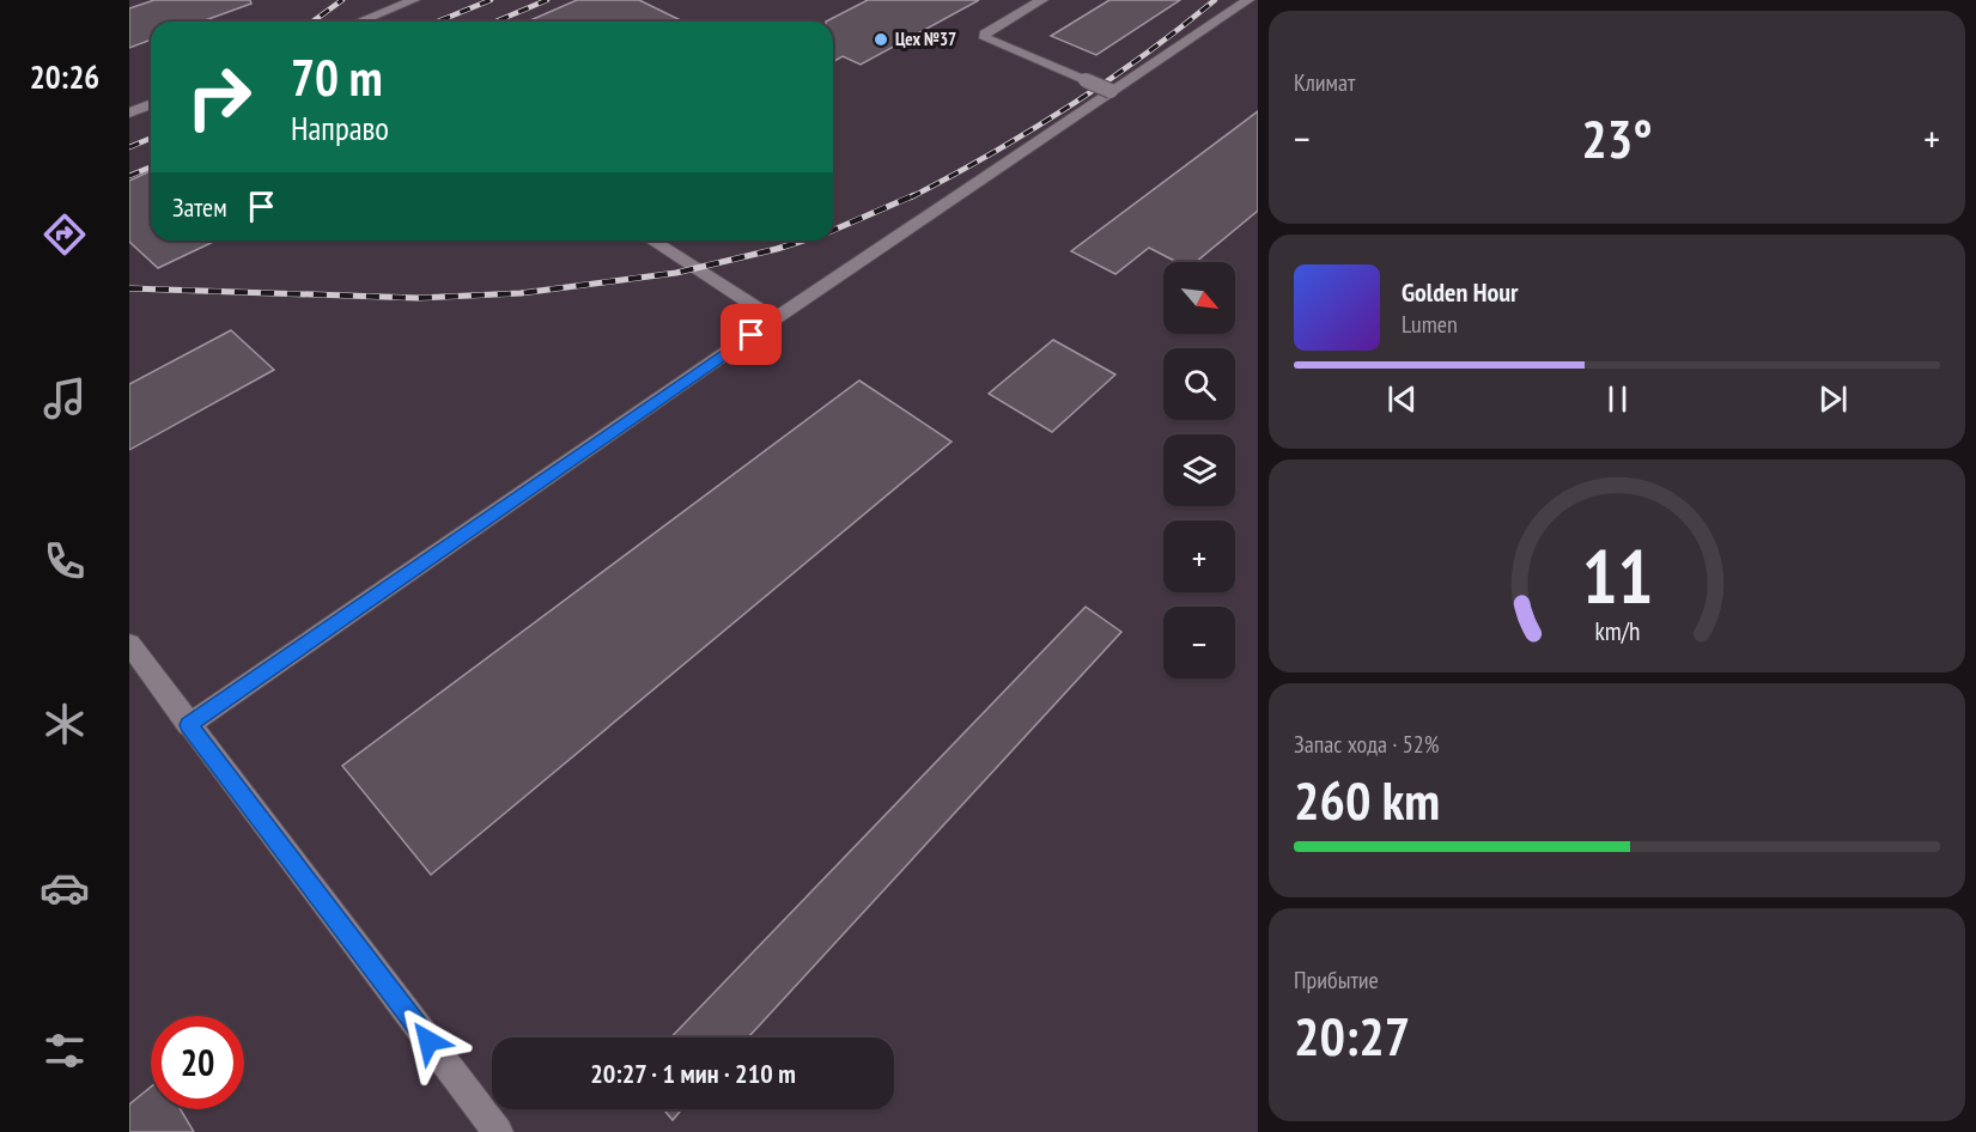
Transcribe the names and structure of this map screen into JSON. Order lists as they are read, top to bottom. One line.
{"places":["Цех №37"],"north":"bottom right","page":{"tabs":"20:26","tile":["Климат",["Запас хода · 52%","260 km"],["Прибытие","20:27"]],"turn":["70 m","Направо"],"heat":["−","23°","+"],"then":"Затем","map_buttons":["+","−"],"song":["Golden Hour","Lumen"],"limit":"20","trip":"20:27 · 1 мин · 210 m","gauge":["11","km/h"]}}
